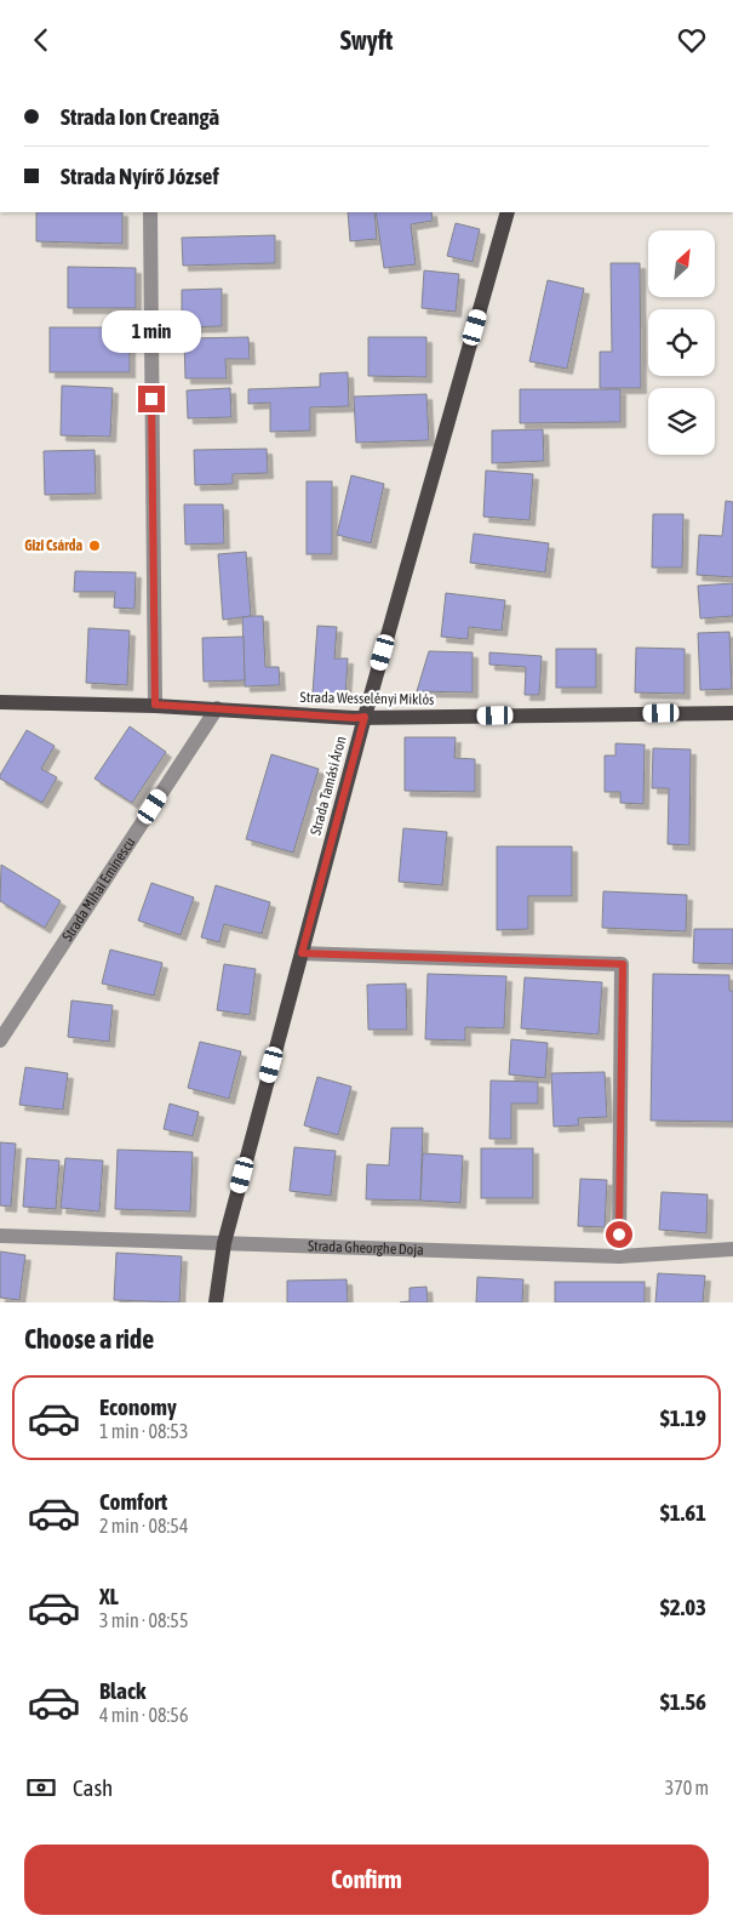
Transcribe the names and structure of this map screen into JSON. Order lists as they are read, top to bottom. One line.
{"streets":{"main road":["Strada Wesselényi Miklós","Strada Tamási Áron"],"street":["Strada Mihai Eminescu","Strada Gheorghe Doja"]},"crossings":[["Strada Wesselényi Miklós","Strada Tamási Áron"],["Strada Wesselényi Miklós","Strada Mihai Eminescu"],["Strada Tamási Áron","Strada Gheorghe Doja"]],"places":["Gizi Csárda"],"north":"top right","page":{"header":"Swyft","banner":["Strada Ion Creangă","Strada Nyírő József"],"bubble":"1 min","heading":"Choose a ride","list":[{"name":"Economy","note":"1 min · 08:53","value":"$1.19"},{"name":"Comfort","note":"2 min · 08:54","value":"$1.61"},{"name":"XL","note":"3 min · 08:55","value":"$2.03"},{"name":"Black","note":"4 min · 08:56","value":"$1.56"}],"pay":["Cash","370 m"],"buttons":"Confirm"}}
